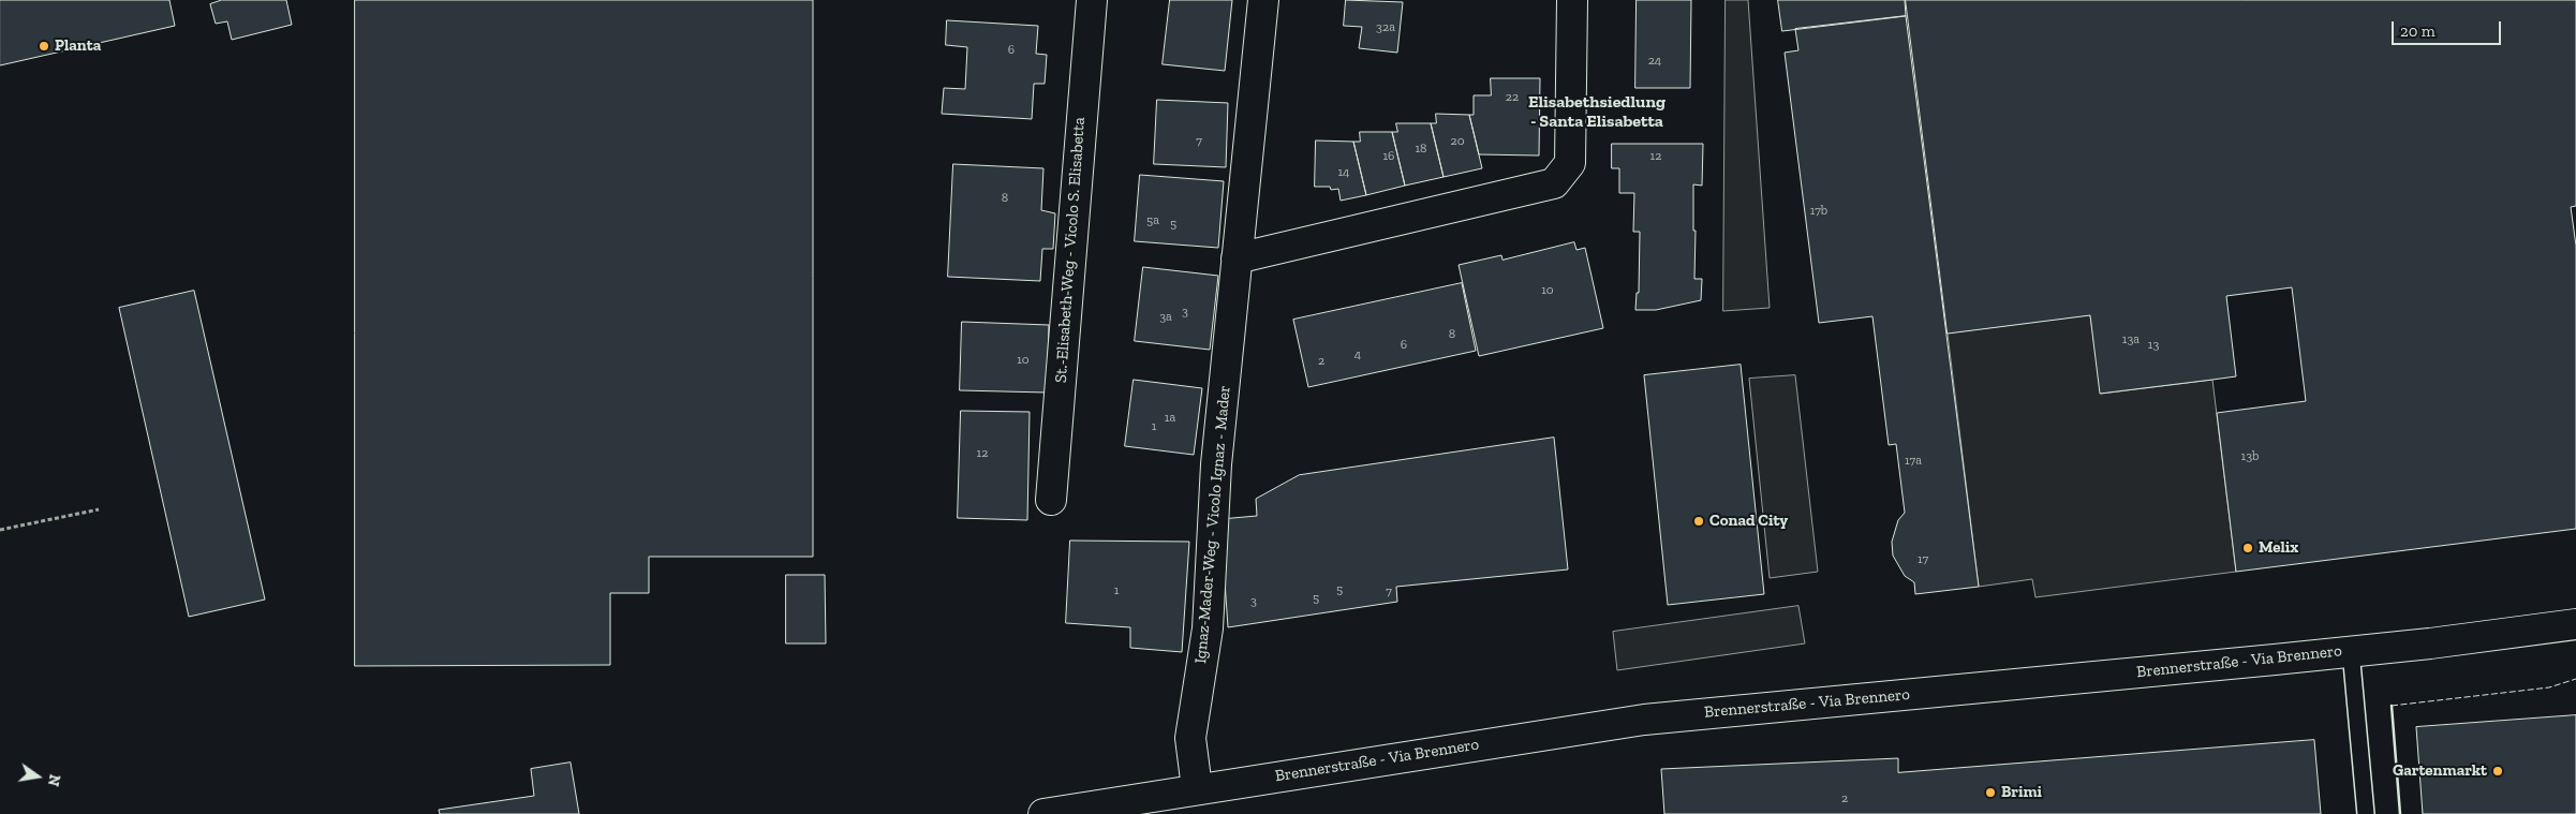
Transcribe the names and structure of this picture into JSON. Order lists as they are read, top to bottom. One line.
{"streets":{"street":["St.-Elisabeth-Weg - Vicolo S. Elisabetta","Ignaz-Mader-Weg - Vicolo Ignaz - Mader","Brennerstraße - Via Brennero"]},"crossings":[["Ignaz-Mader-Weg - Vicolo Ignaz - Mader","Brennerstraße - Via Brennero"]],"districts":["Elisabethsiedlung - Santa Elisabetta"],"places":["Planta","Conad City","Melix","Gartenmarkt","Brimi"],"house_numbers":["32a","6","24","22","7","20","18","16","12","14","8","17b","5a","5","10","3","3a","8","13a","6","13","4","10","2","1a","1","12","13b","17a","17","5","1","7","5","3","2"],"scale_bar":"20 m","north":"right"}
